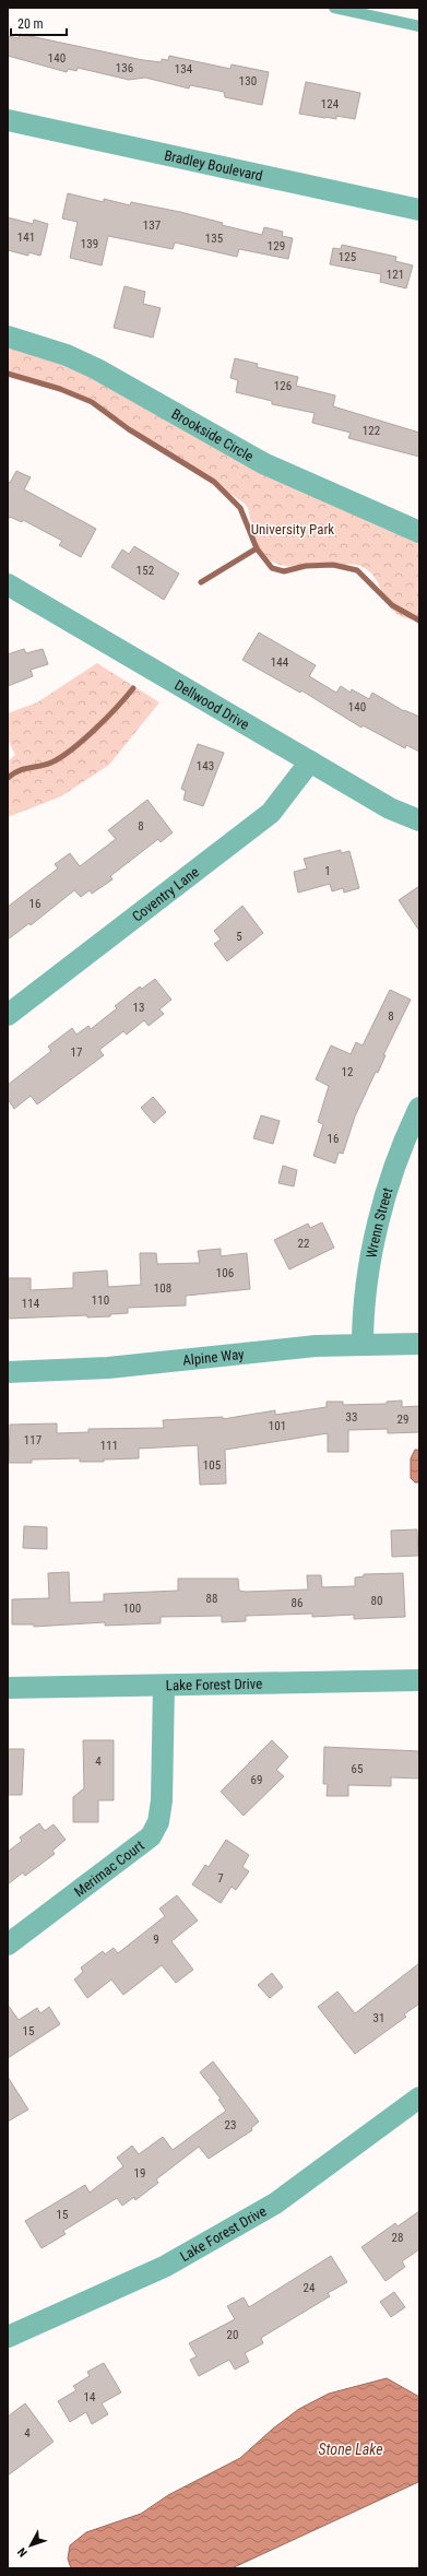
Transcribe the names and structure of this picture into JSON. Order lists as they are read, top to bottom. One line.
{"streets":{"street":["Bradley Boulevard","Brookside Circle","Dellwood Drive","Coventry Lane","Wrenn Street","Alpine Way","Lake Forest Drive","Merimac Court"]},"crossings":[["Dellwood Drive","Coventry Lane"],["Wrenn Street","Alpine Way"],["Lake Forest Drive","Merimac Court"]],"water":["Stone Lake"],"parks":["University Park"],"house_numbers":["140","136","134","130","124","137","141","135","139","129","125","121","126","122","152","144","140","143","8","1","16","5","13","8","17","12","16","22","106","108","110","114","33","29","101","117","111","105","88","80","86","100","4","65","69","7","9","31","15","23","19","15","28","24","20","14","4"],"scale_bar":"20 m","north":"bottom left"}
